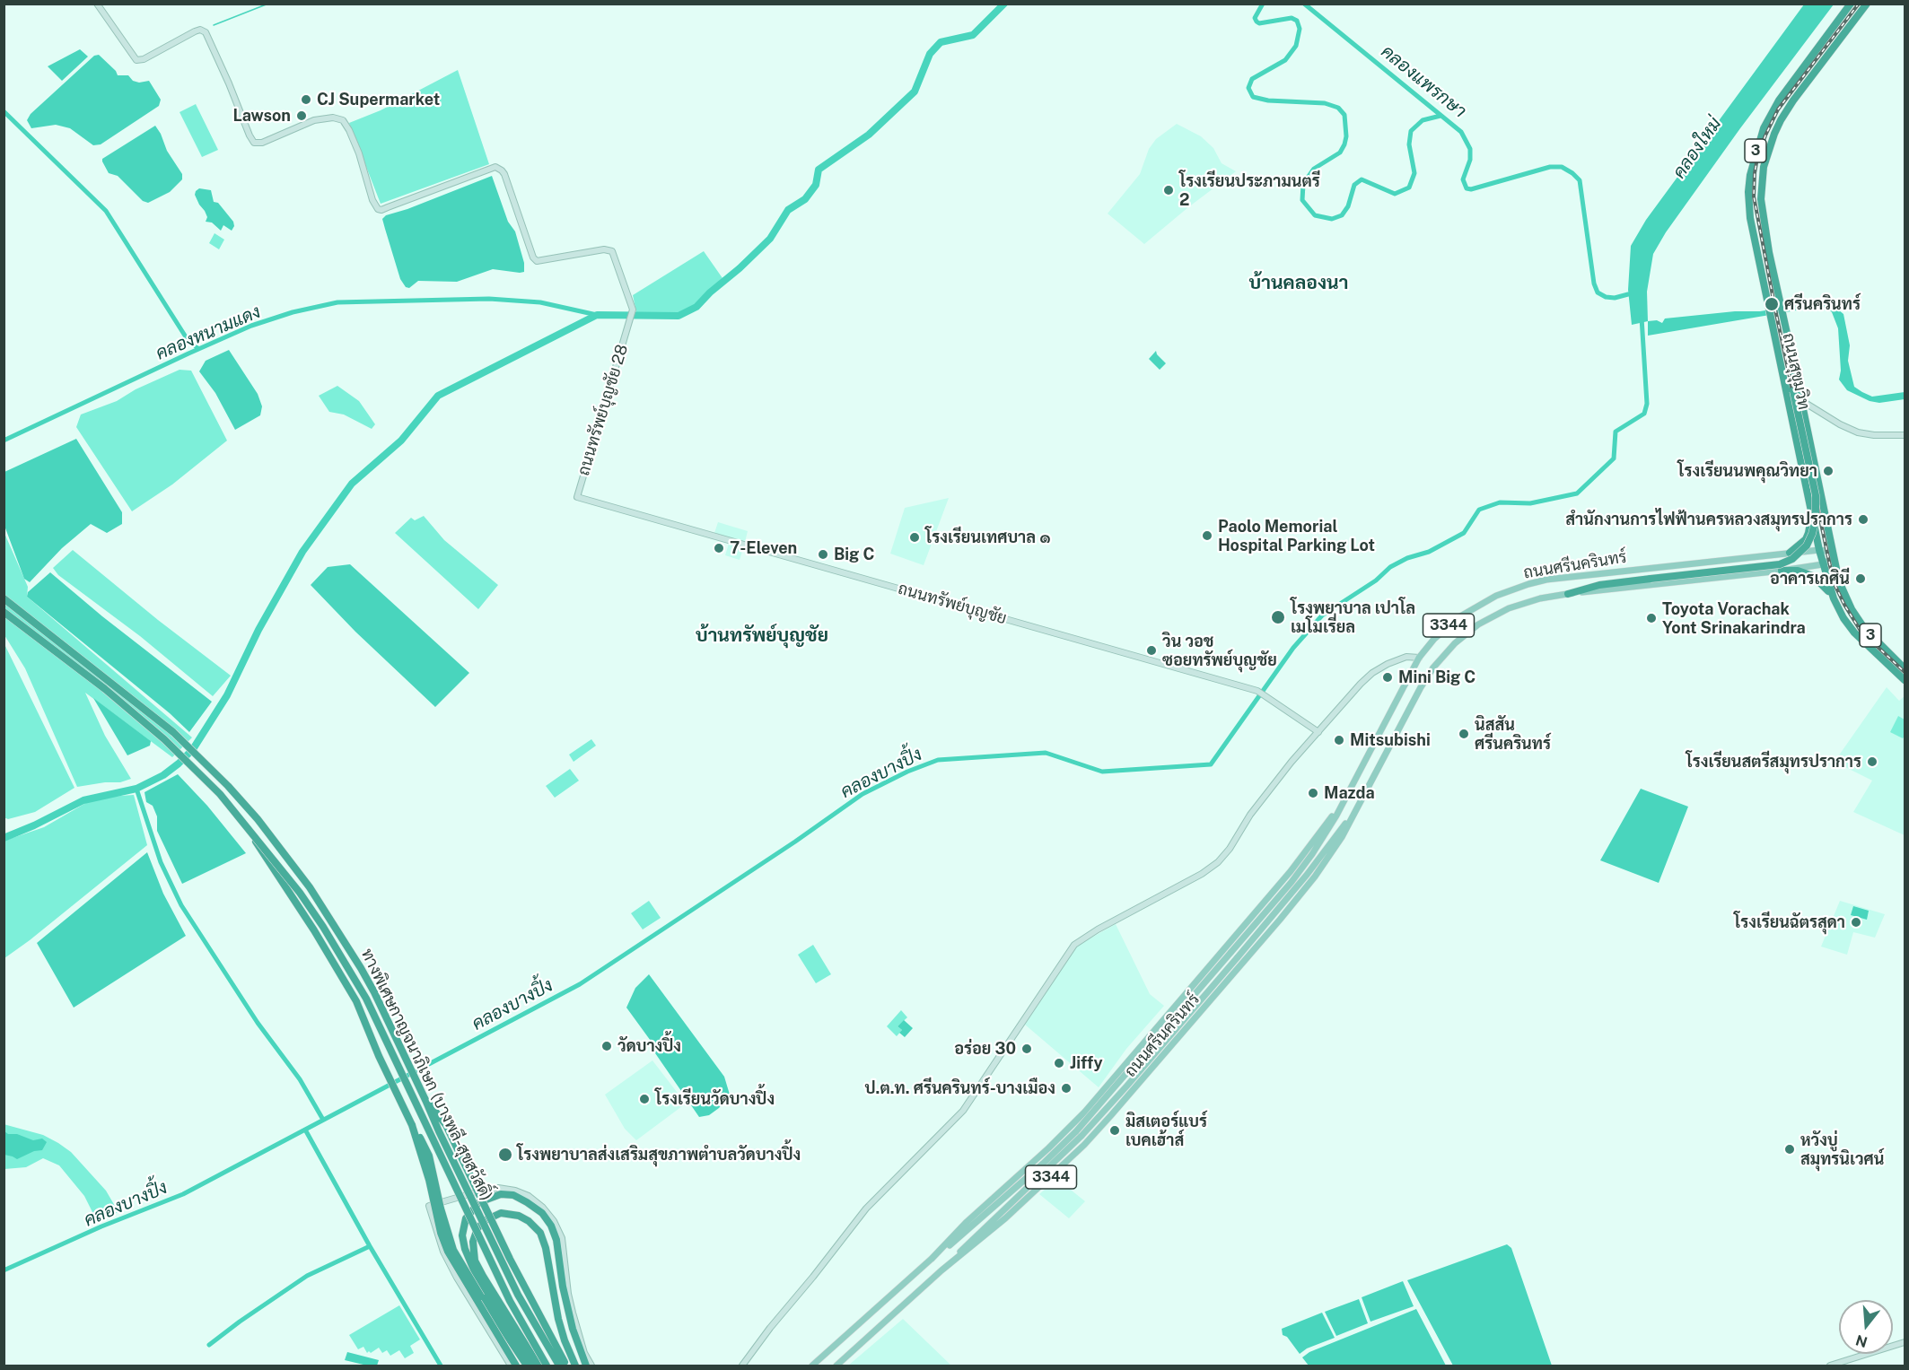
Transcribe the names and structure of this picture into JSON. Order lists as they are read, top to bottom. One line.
{"streets":{"highway":["3","ถนนสุขุมวิท","ทางพิเศษกาญจนาภิเษก (บางพลี-สุขสวัสดิ์)"],"main road":["ถนนศรีนครินทร์","3344"],"street":["ถนนทรัพย์บุญชัย 28","ถนนทรัพย์บุญชัย"]},"crossings":[["ถนนสุขุมวิท","ถนนศรีนครินทร์"],["ถนนทรัพย์บุญชัย 28","ถนนทรัพย์บุญชัย"]],"districts":["บ้านคลองนา","บ้านทรัพย์บุญชัย"],"water":["คลองแพรกษา","คลองใหม่","คลองหนามแดง","คลองบางปิ้ง"],"places":["CJ Supermarket","Lawson","โรงเรียนประภามนตรี 2","ศรีนครินทร์","โรงเรียนนพคุณวิทยา","สำนักงานการไฟฟ้านครหลวงสมุทรปราการ","Paolo Memorial Hospital Parking Lot","โรงเรียนเทศบาล ๑","7-Eleven","Big C","อาคารเกศินี","โรงพยาบาล เปาโล เมโมเรี่ยล","Toyota Vorachak Yont Srinakarindra","วิน วอช ซอยทรัพย์บุญชัย","Mini Big C","นิสสัน ศรีนครินทร์","Mitsubishi","โรงเรียนสตรีสมุทรปราการ","Mazda","โรงเรียนฉัตรสุดา","วัดบางปิ้ง","อร่อย 30","Jiffy","ป.ต.ท. ศรีนครินทร์-บางเมือง","โรงเรียนวัดบางปิ้ง","มิสเตอร์แบร์ เบคเฮ้าส์","หวังบู่ สมุทรนิเวศน์","โรงพยาบาลส่งเสริมสุขภาพตำบลวัดบางปิ้ง"],"north":"bottom"}
